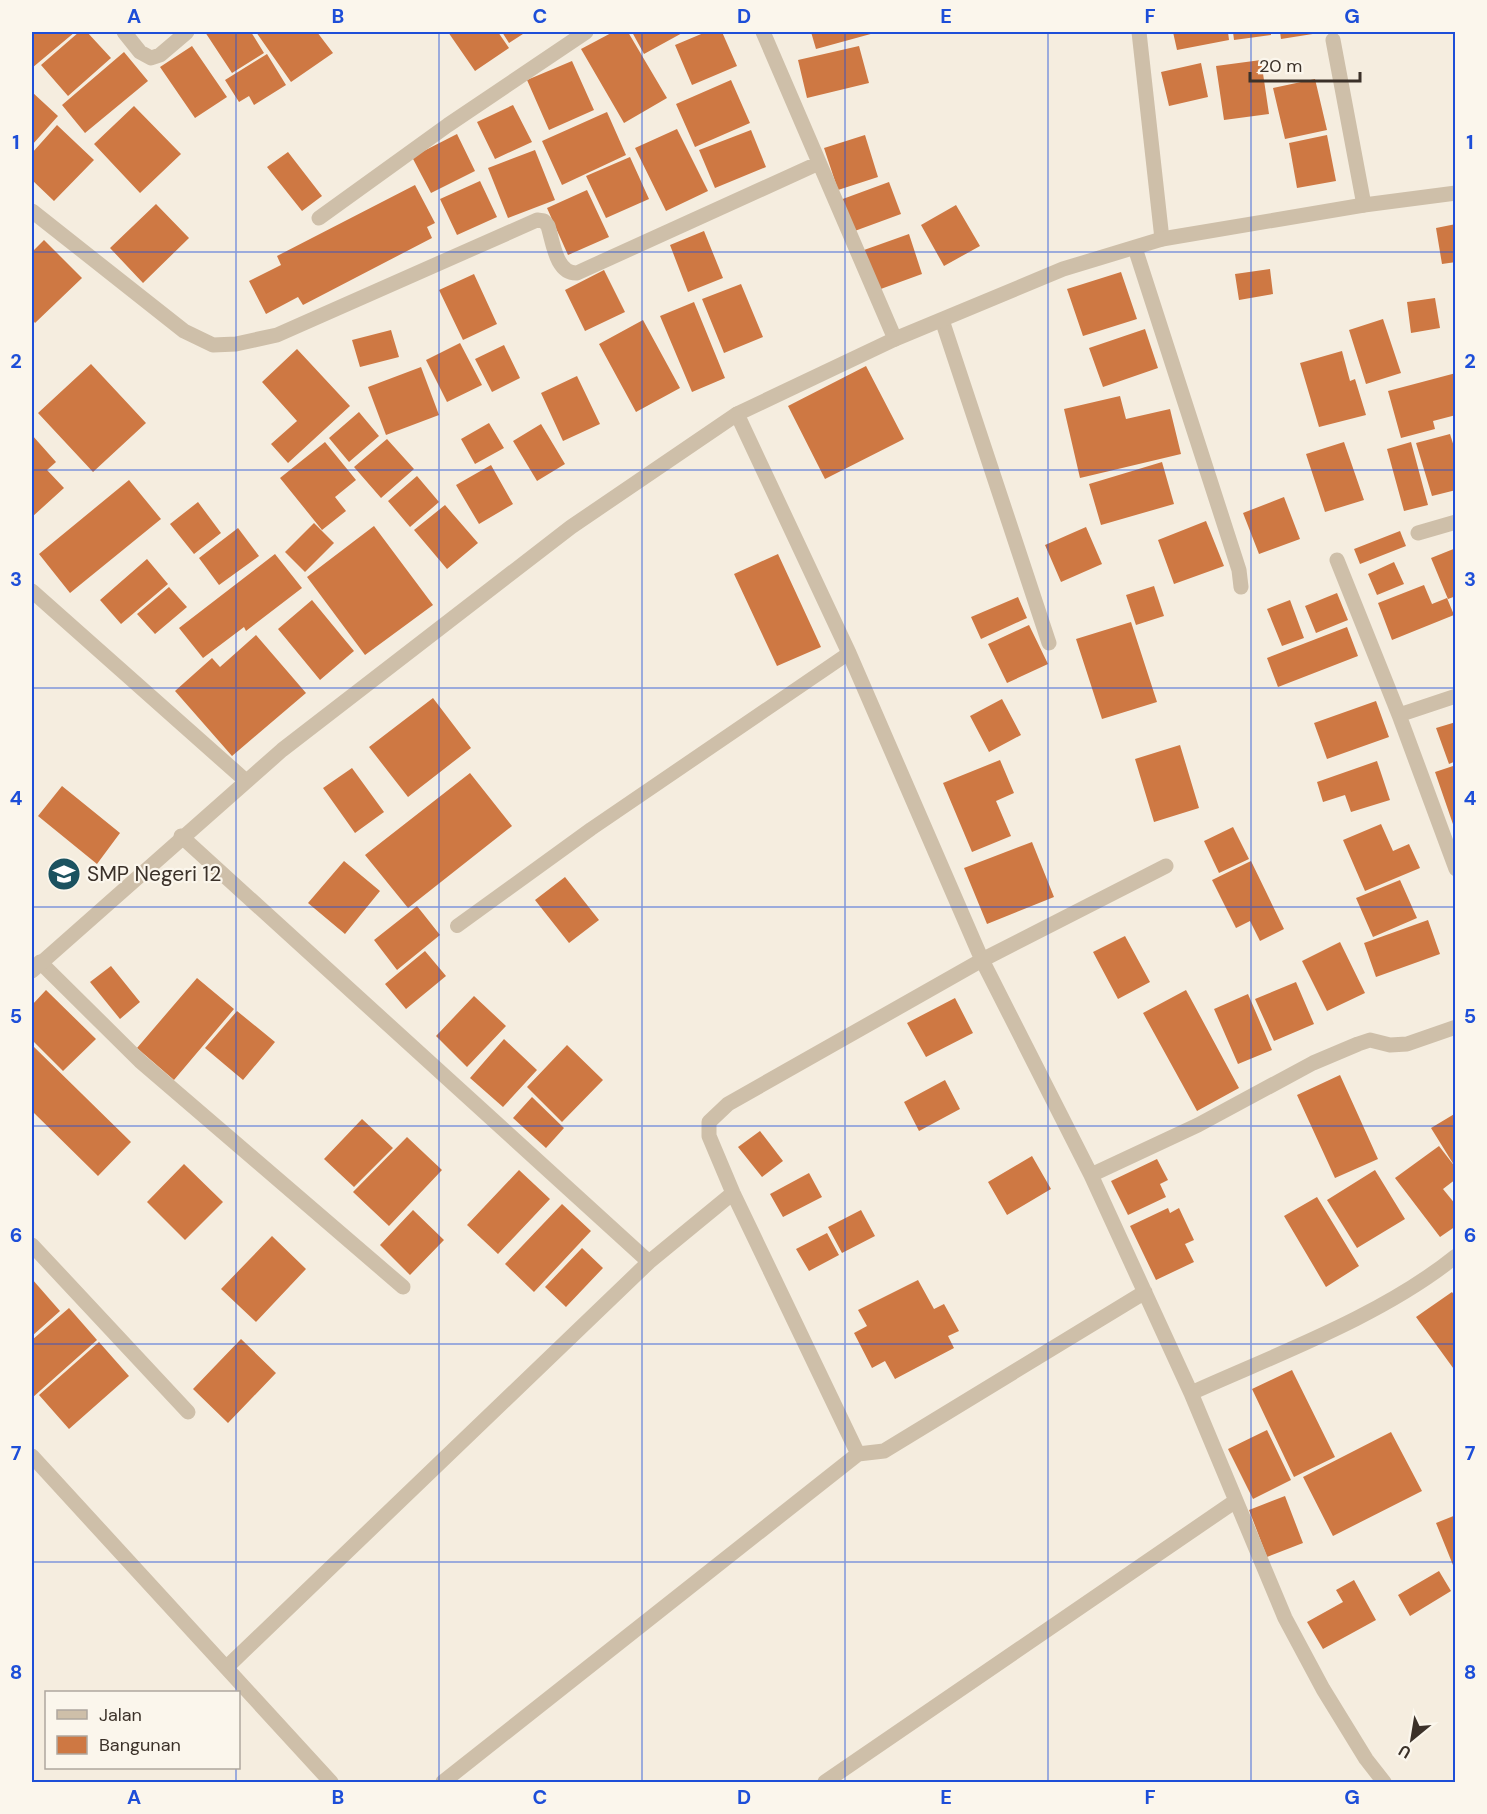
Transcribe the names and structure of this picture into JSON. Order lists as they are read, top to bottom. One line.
{"places":{"school or university":["SMP Negeri 12"]},"legend":["Jalan","Bangunan"],"scale_bar":"20 m","north":"bottom left","grid":{"columns":["A","B","C","D","E","F","G"],"rows":["1","2","3","4","5","6","7","8"]}}
